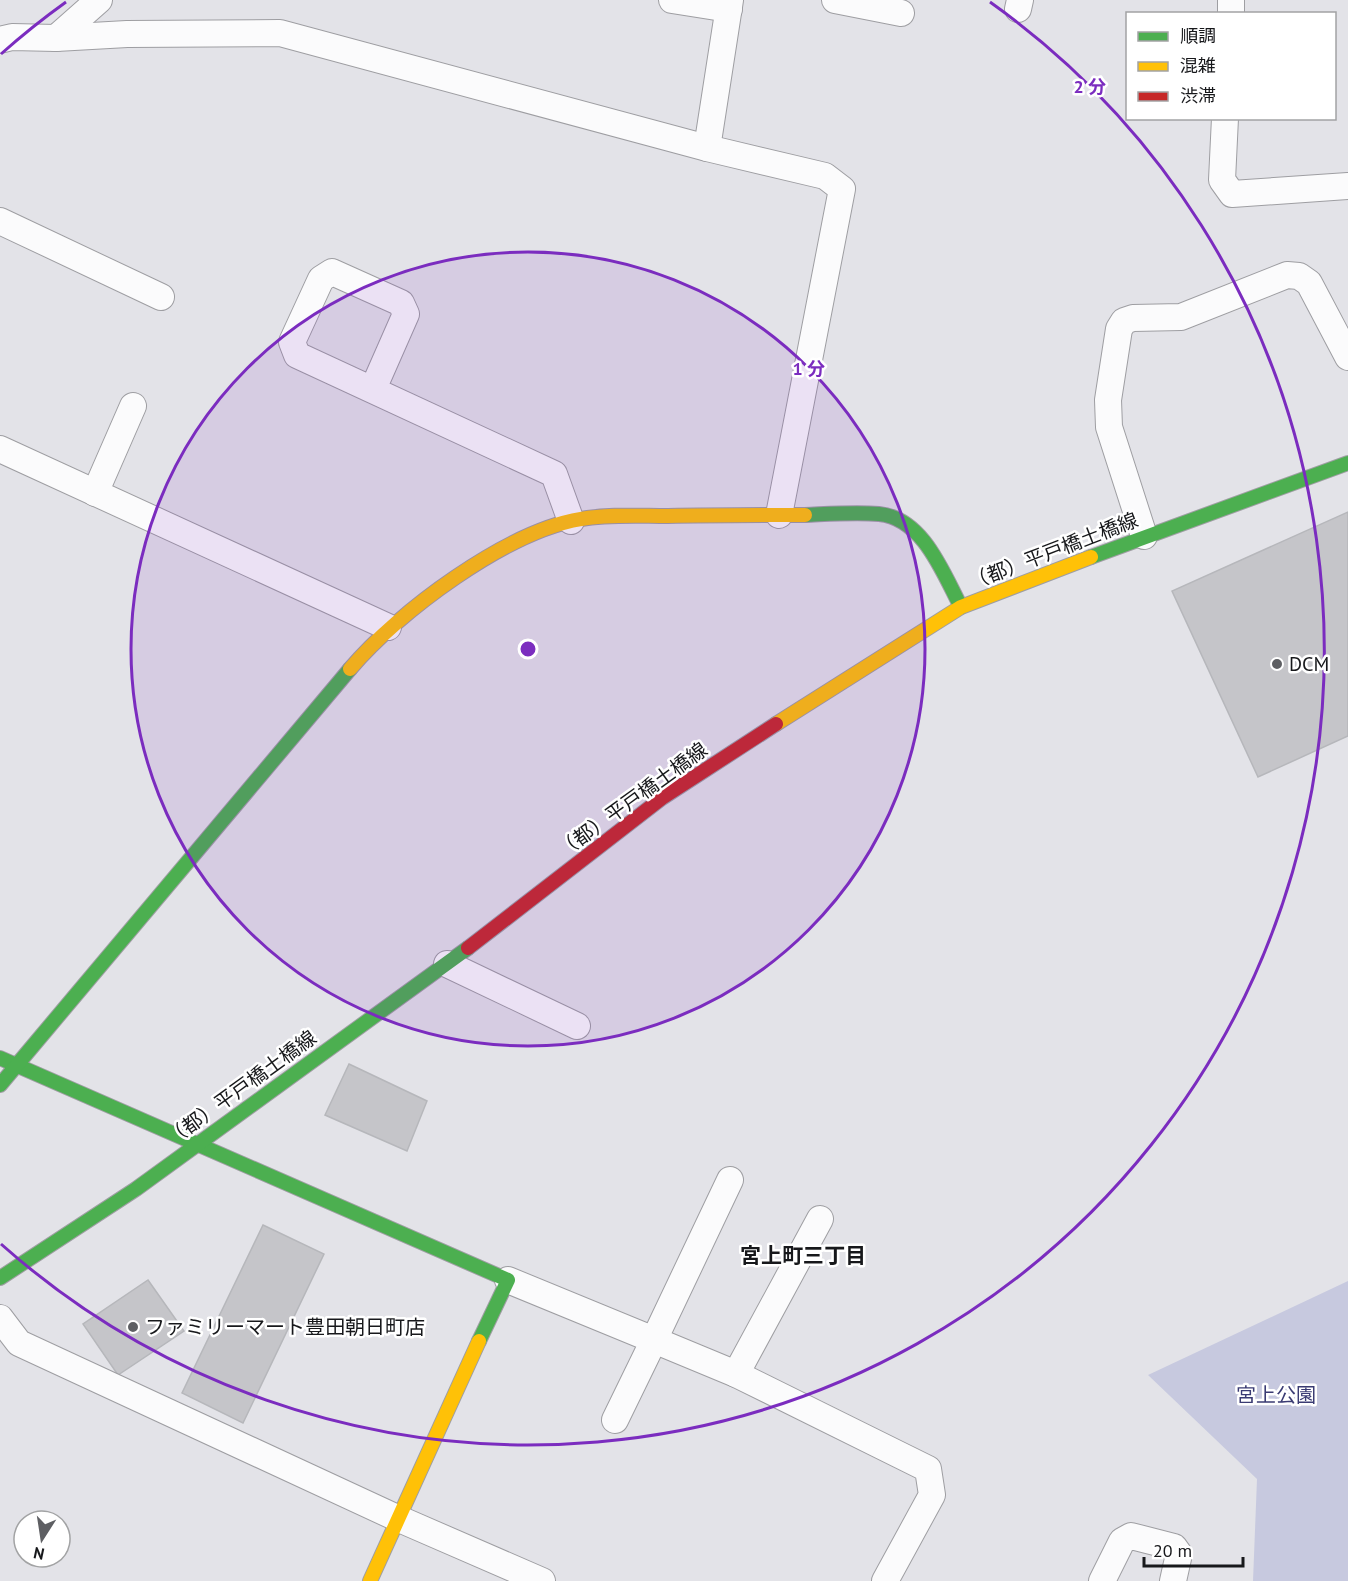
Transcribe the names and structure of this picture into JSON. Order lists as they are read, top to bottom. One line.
{"streets":{"street":["（都）平戸橋土橋線"]},"districts":["宮上町三丁目"],"parks":["宮上公園"],"places":["DCM","ファミリーマート豊田朝日町店"],"legend":["順調","混雑","渋滞"],"scale_bar":"20 m","north":"bottom","rings":["2 分","1 分"]}
